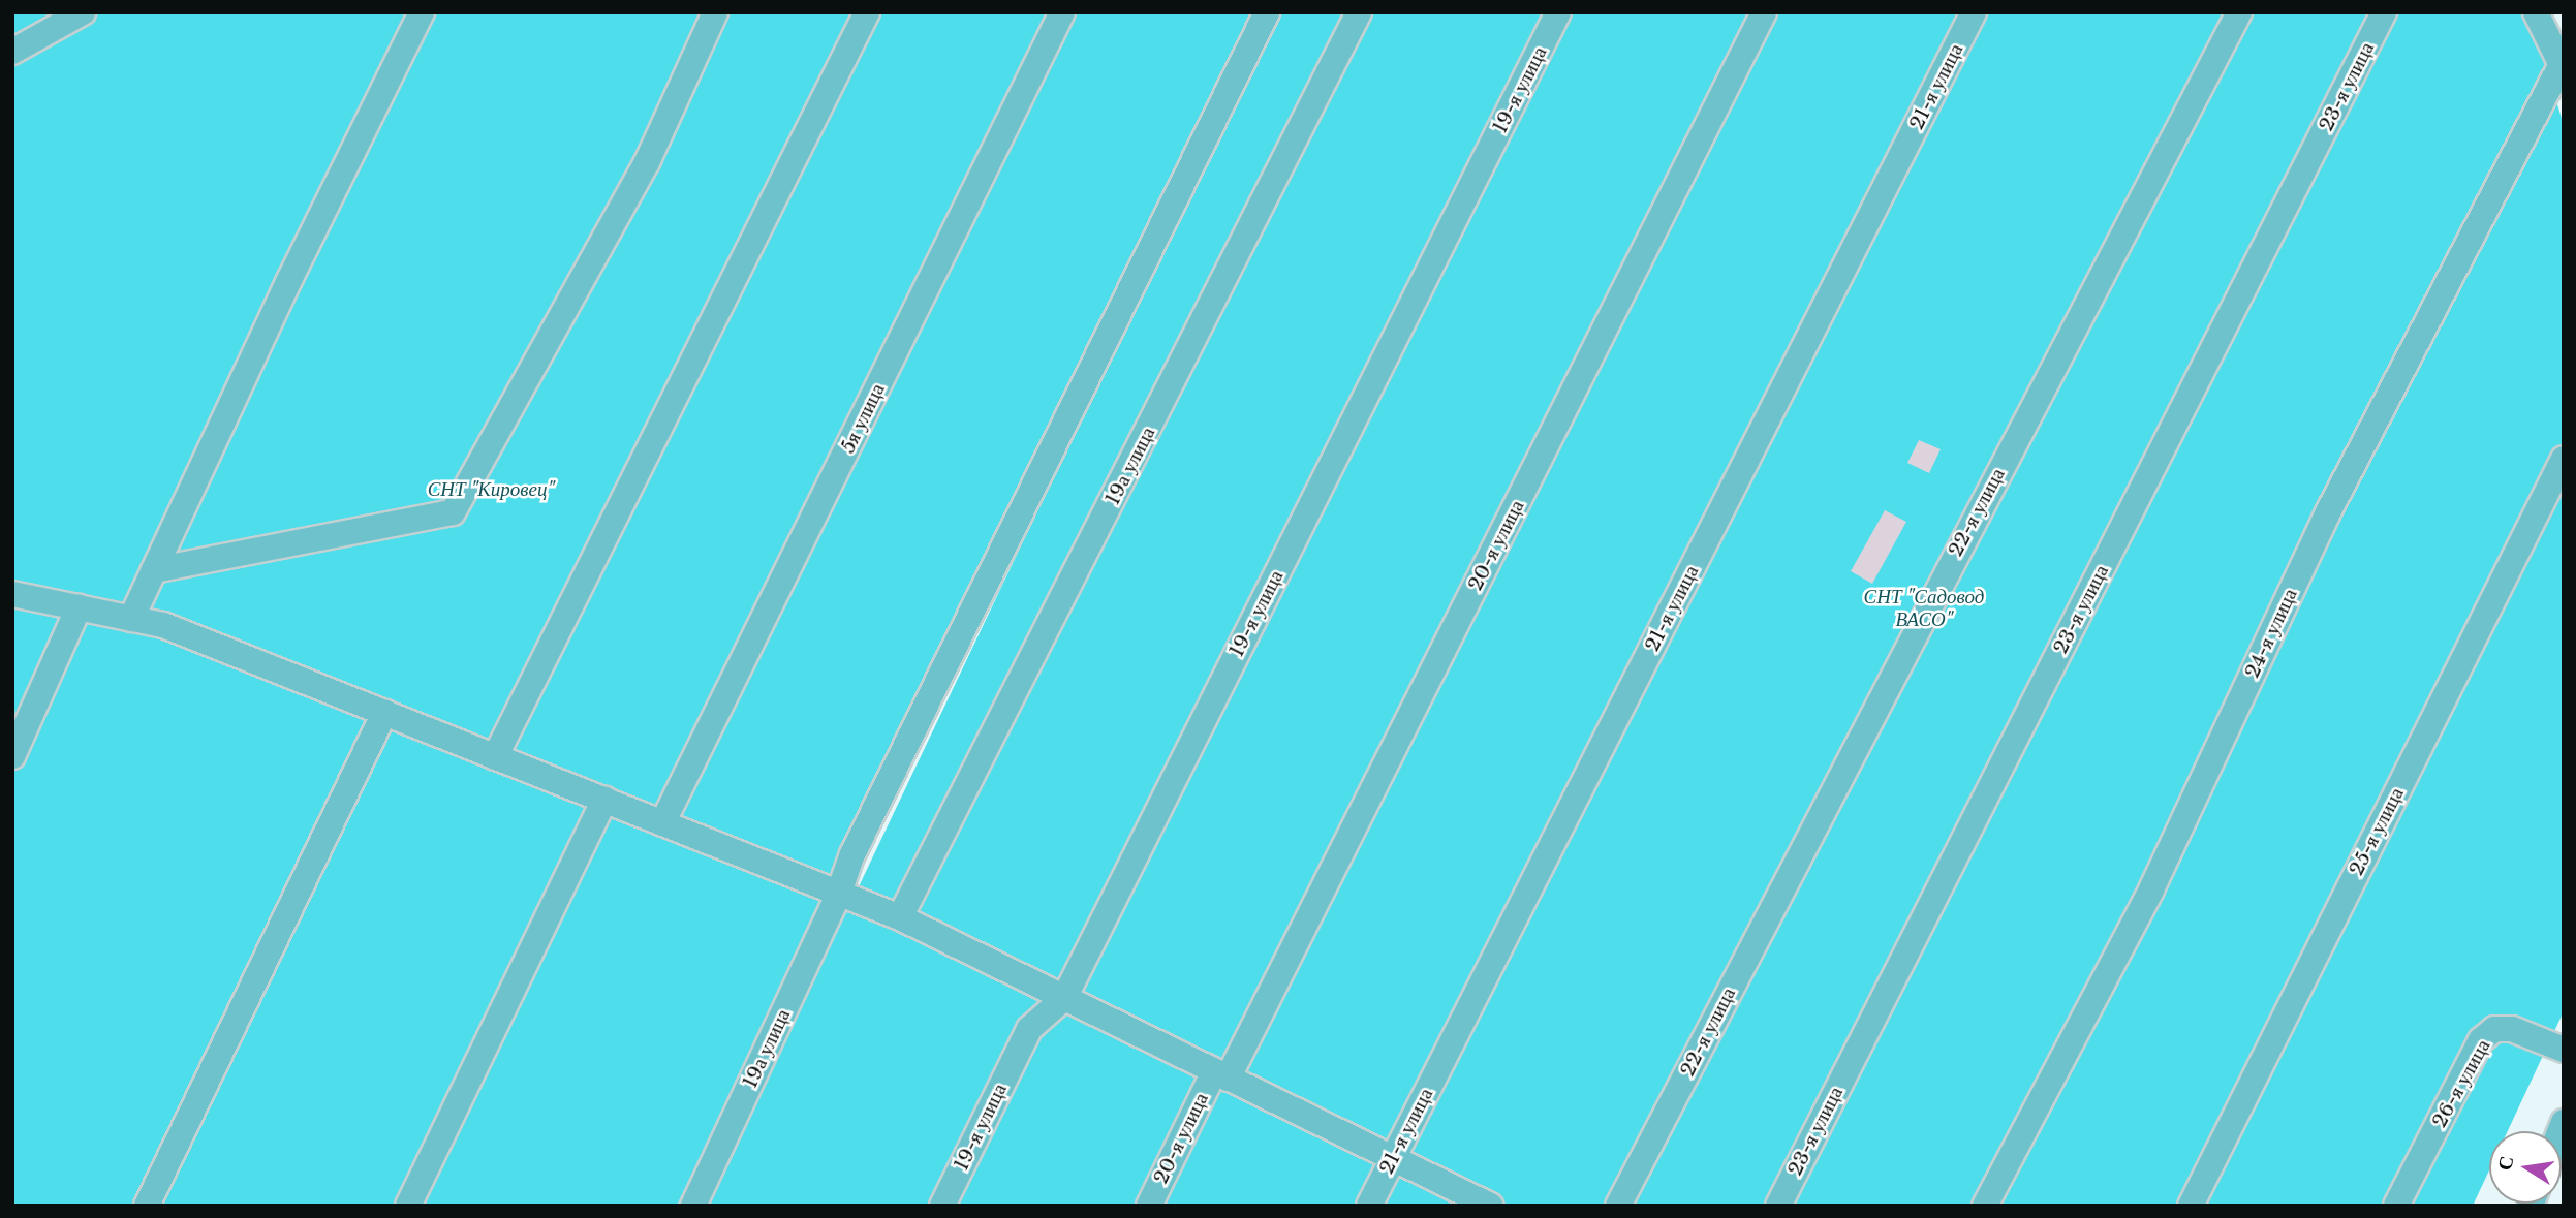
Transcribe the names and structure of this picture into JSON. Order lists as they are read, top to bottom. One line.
{"streets":{"street":["21-я улица","23-я улица","19-я улица","5я улица","19а улица","22-я улица","20-я улица","24-я улица","25-я улица","26-я улица"]},"parks":["СНТ \"Кировец\"","СНТ \"Садовод ВАСО\""],"north":"left"}
